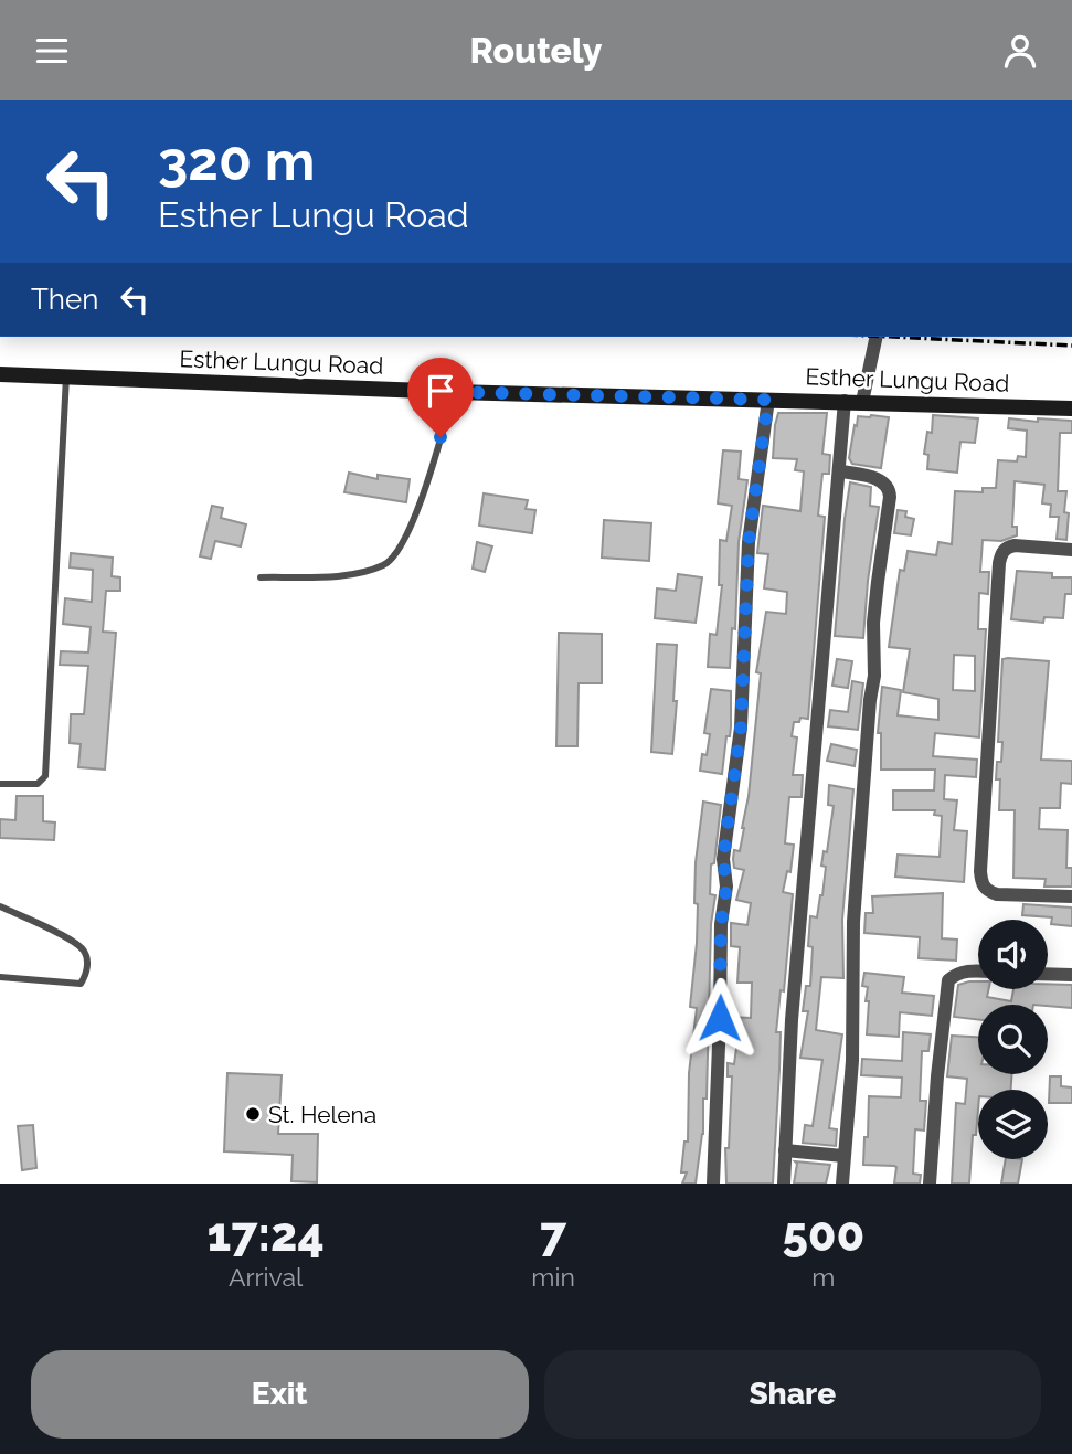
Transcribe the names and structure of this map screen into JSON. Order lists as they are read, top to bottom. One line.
{"streets":{"street":["Esther Lungu Road"]},"places":["St. Helena"],"page":{"header":"Routely","turn":["320 m","Esther Lungu Road"],"then":"Then","eta":["17:24","Arrival","7","min","500","m"],"buttons":["Exit","Share"]}}
